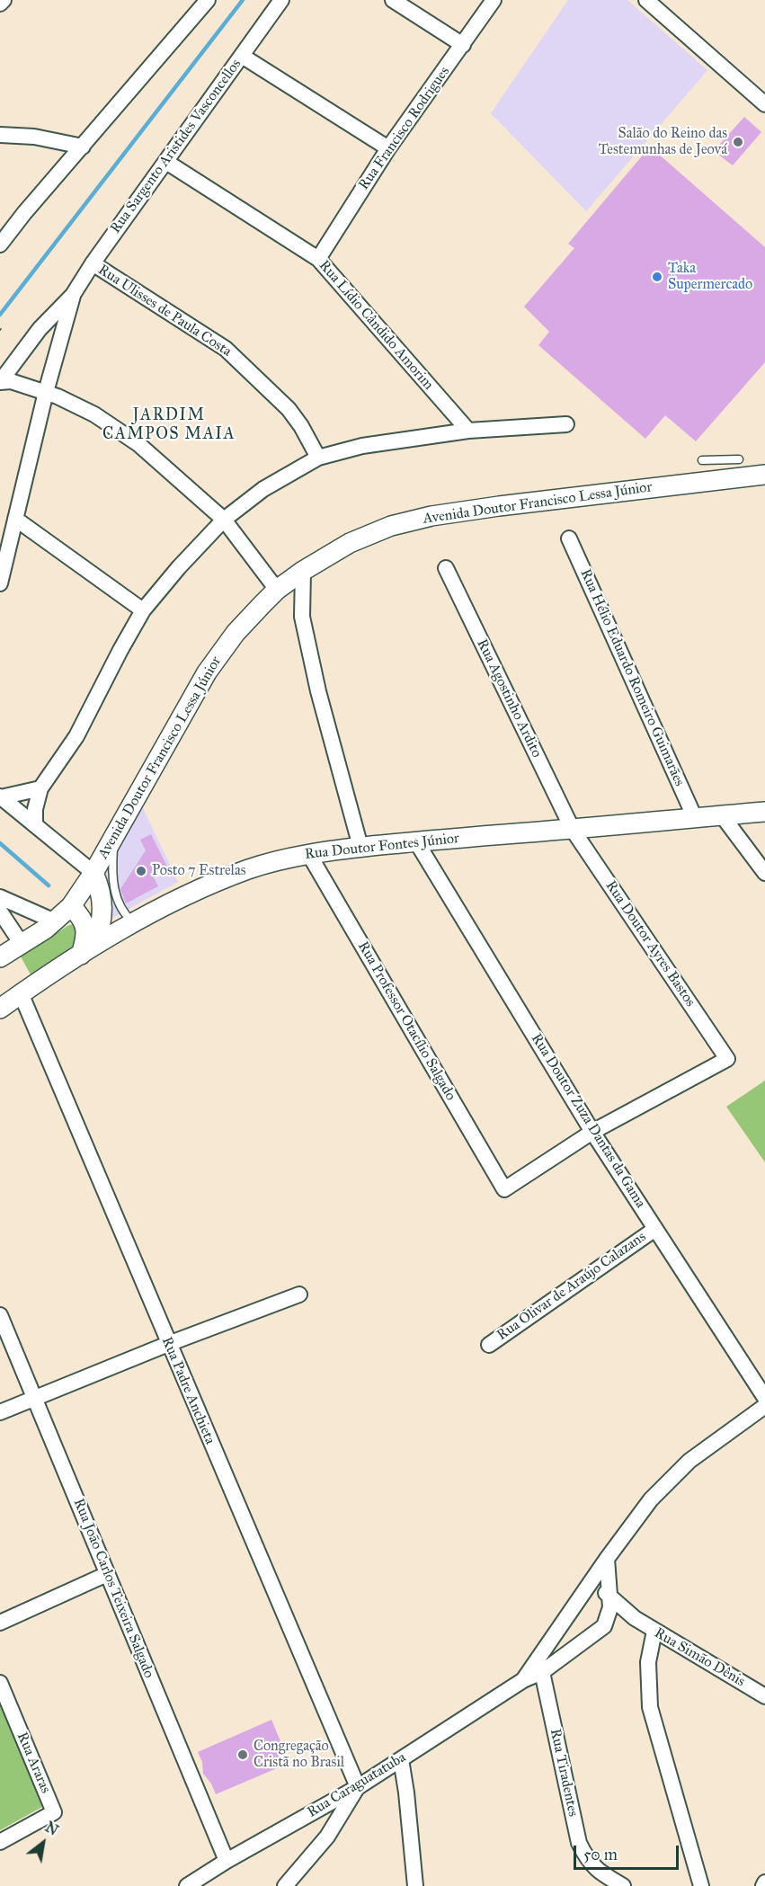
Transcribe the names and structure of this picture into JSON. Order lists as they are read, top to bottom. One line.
{"streets":{"street":["Rua Francisco Rodrigues","Rua Sargento Aristides Vasconcellos","Rua Ulisses de Paula Costa","Rua Lídio Cândido Amorim","Avenida Doutor Francisco Lessa Júnior","Rua Hélio Eduardo Romeiro Guimarães","Rua Agostinho Ardito","Rua Doutor Fontes Júnior","Rua Doutor Ayres Bastos","Rua Professor Otacílio Salgado","Rua Doutor Zuza Dantas da Gama","Rua Olivar de Araújo Calazans","Rua Padre Anchieta","Rua João Carlos Teixeira Salgado","Rua Simão Dênis","Rua Araras","Rua Tiradentes","Rua Caraguatatuba"]},"crossings":[["Rua Francisco Rodrigues","Rua Lídio Cândido Amorim"],["Rua Sargento Aristides Vasconcellos","Rua Ulisses de Paula Costa"],["Rua Sargento Aristides Vasconcellos","Rua Lídio Cândido Amorim"],["Rua Hélio Eduardo Romeiro Guimarães","Rua Doutor Fontes Júnior"],["Rua Agostinho Ardito","Rua Doutor Fontes Júnior"],["Rua Agostinho Ardito","Rua Doutor Ayres Bastos"],["Rua Doutor Fontes Júnior","Rua Doutor Ayres Bastos"],["Rua Doutor Fontes Júnior","Rua Professor Otacílio Salgado"],["Rua Doutor Fontes Júnior","Rua Doutor Zuza Dantas da Gama"],["Rua Doutor Fontes Júnior","Rua Padre Anchieta"],["Rua Doutor Ayres Bastos","Rua Professor Otacílio Salgado"],["Rua Doutor Ayres Bastos","Rua Doutor Zuza Dantas da Gama"],["Rua Professor Otacílio Salgado","Rua Doutor Zuza Dantas da Gama"],["Rua Doutor Zuza Dantas da Gama","Rua Olivar de Araújo Calazans"],["Rua Padre Anchieta","Rua Caraguatatuba"],["Rua João Carlos Teixeira Salgado","Rua Caraguatatuba"],["Rua Tiradentes","Rua Caraguatatuba"]],"districts":["JARDIM CAMPOS MAIA"],"places":["Salão do Reino das Testemunhas de Jeová","Taka Supermercado","Posto 7 Estrelas","Congregação Cristã no Brasil"],"scale_bar":"50 m","north":"top right"}
